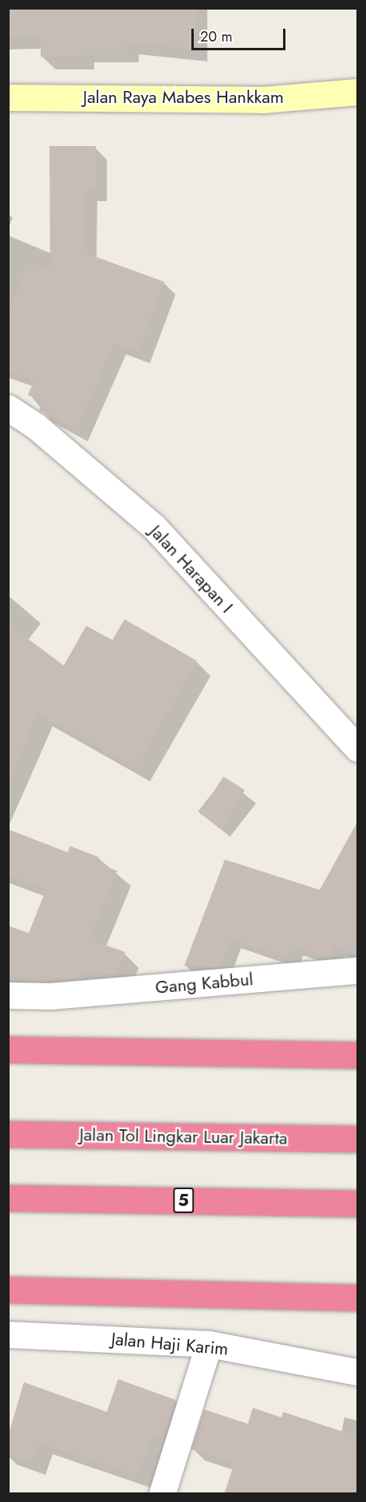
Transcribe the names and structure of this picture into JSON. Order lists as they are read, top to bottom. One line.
{"streets":{"highway":["Jalan Tol Lingkar Luar Jakarta","5"],"main road":["Jalan Raya Mabes Hankkam"],"street":["Jalan Harapan I","Gang Kabbul","Jalan Haji Karim"]},"scale_bar":"20 m"}
